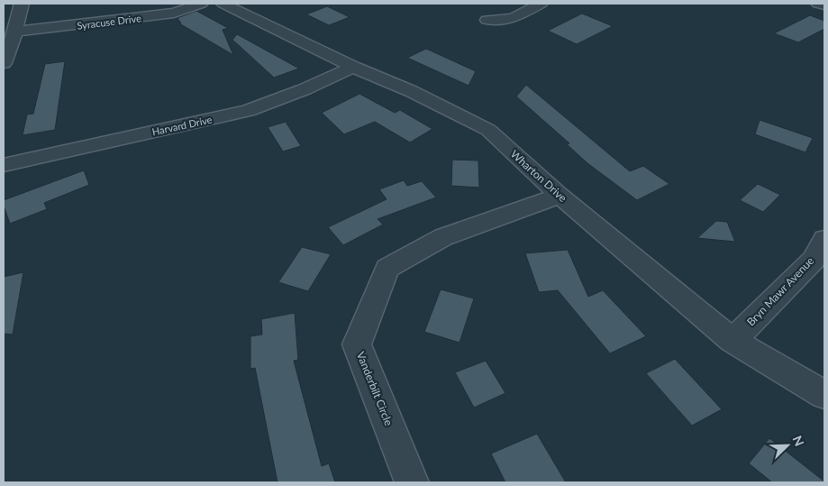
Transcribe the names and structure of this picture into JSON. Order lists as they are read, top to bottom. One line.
{"streets":{"street":["Syracuse Drive","Harvard Drive","Wharton Drive","Bryn Mawr Avenue","Vanderbilt Circle"]},"crossings":[["Harvard Drive","Wharton Drive"],["Wharton Drive","Bryn Mawr Avenue"],["Wharton Drive","Vanderbilt Circle"]],"north":"top right"}
